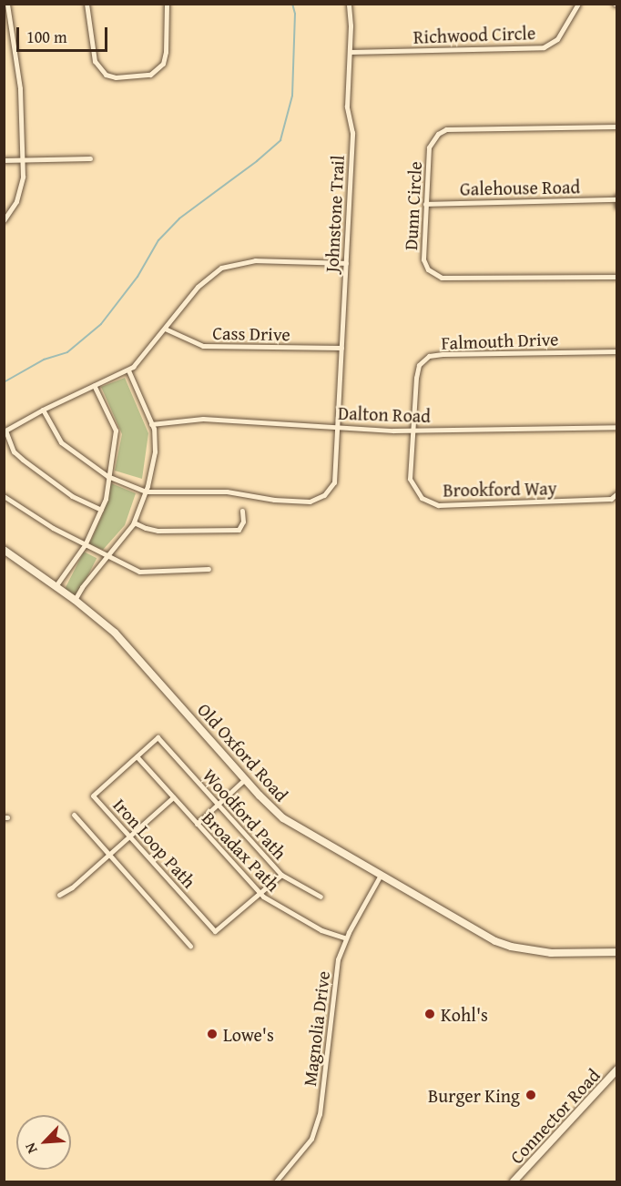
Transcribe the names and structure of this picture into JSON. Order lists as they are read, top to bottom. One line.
{"streets":{"street":["Richwood Circle","Galehouse Road","Dunn Circle","Johnstone Trail","Cass Drive","Falmouth Drive","Dalton Road","Brookford Way","Old Oxford Road","Woodford Path","Iron Loop Path","Broadax Path","Magnolia Drive","Connector Road"]},"crossings":[["Richwood Circle","Johnstone Trail"],["Galehouse Road","Dunn Circle"],["Johnstone Trail","Cass Drive"],["Johnstone Trail","Dalton Road"],["Falmouth Drive","Dalton Road"],["Falmouth Drive","Brookford Way"],["Dalton Road","Brookford Way"],["Old Oxford Road","Magnolia Drive"],["Woodford Path","Iron Loop Path"],["Iron Loop Path","Broadax Path"],["Broadax Path","Magnolia Drive"]],"places":["Kohl's","Lowe's","Burger King"],"scale_bar":"100 m","north":"bottom left"}
